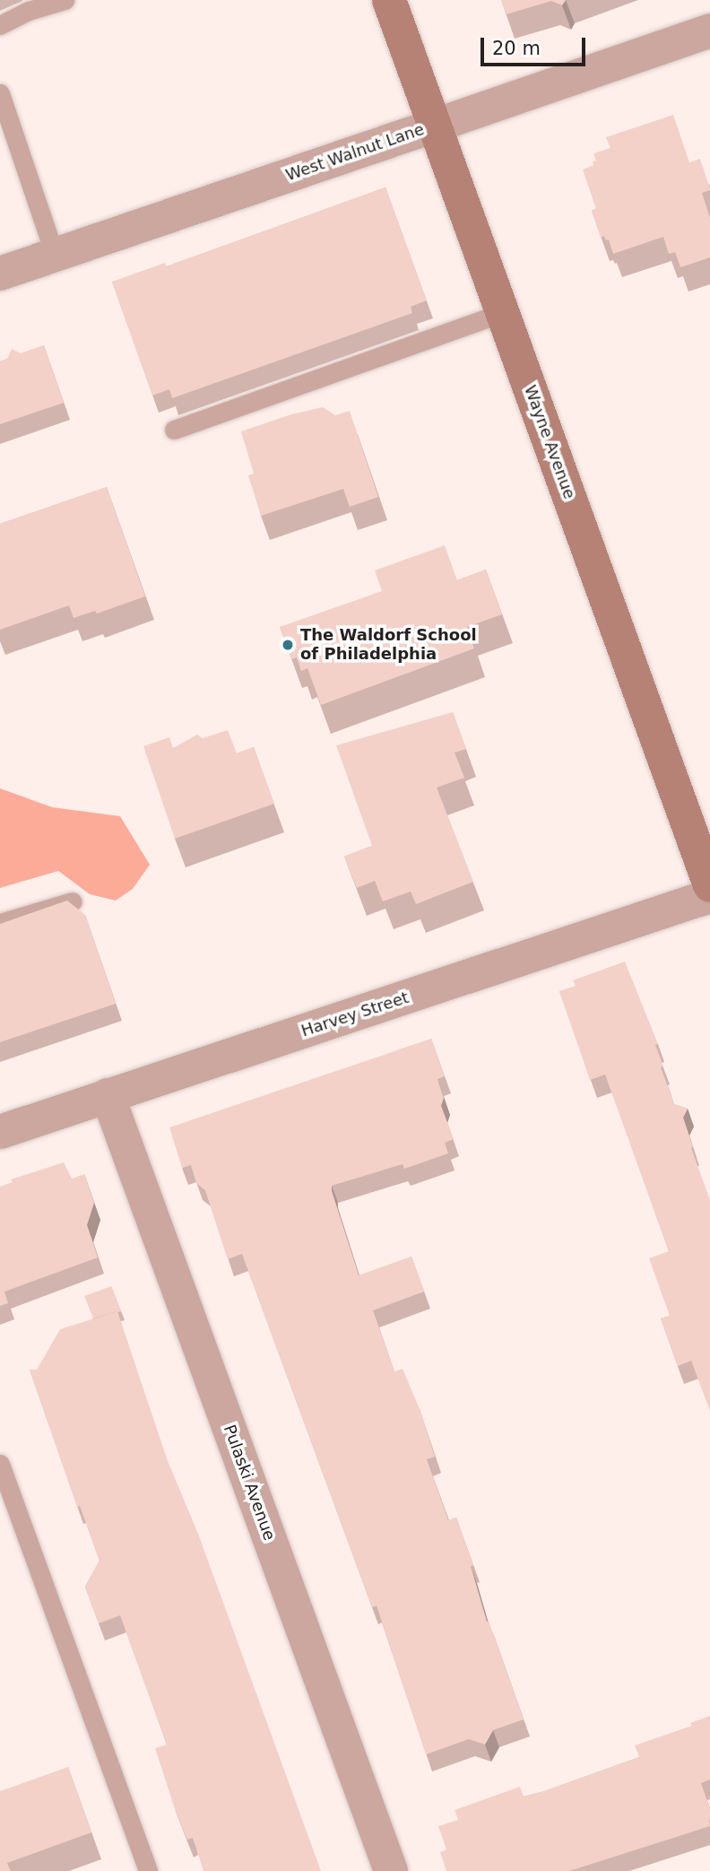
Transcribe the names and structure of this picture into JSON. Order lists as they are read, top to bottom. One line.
{"streets":{"main road":["Wayne Avenue"],"street":["West Walnut Lane","Harvey Street","Pulaski Avenue"]},"crossings":[["West Walnut Lane","Wayne Avenue"],["Harvey Street","Pulaski Avenue"]],"places":["The Waldorf School of Philadelphia"],"scale_bar":"20 m"}
